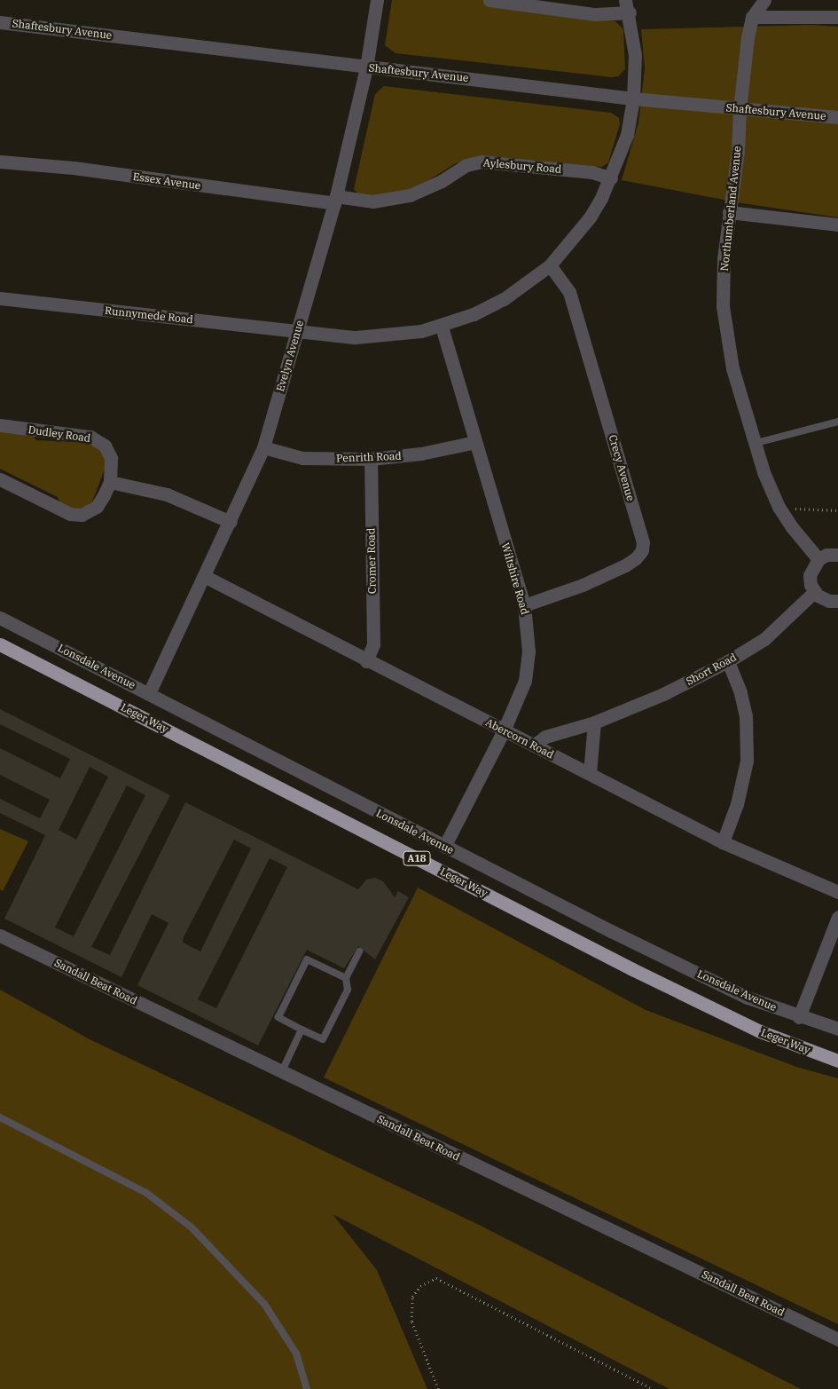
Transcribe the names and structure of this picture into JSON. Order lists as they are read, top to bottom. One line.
{"streets":{"highway":["Leger Way","A18"],"street":["Shaftesbury Avenue","Aylesbury Road","Essex Avenue","Northumberland Avenue","Runnymede Road","Evelyn Avenue","Dudley Road","Penrith Road","Crecy Avenue","Cromer Road","Wiltshire Road","Lonsdale Avenue","Short Road","Abercorn Road","Sandall Beat Road"]},"crossings":[["Shaftesbury Avenue","Northumberland Avenue"],["Shaftesbury Avenue","Runnymede Road"],["Shaftesbury Avenue","Evelyn Avenue"],["Aylesbury Road","Essex Avenue"],["Aylesbury Road","Runnymede Road"],["Aylesbury Road","Evelyn Avenue"],["Essex Avenue","Evelyn Avenue"],["Runnymede Road","Evelyn Avenue"],["Runnymede Road","Crecy Avenue"],["Runnymede Road","Wiltshire Road"],["Evelyn Avenue","Penrith Road"],["Evelyn Avenue","Lonsdale Avenue"],["Evelyn Avenue","Abercorn Road"],["Penrith Road","Cromer Road"],["Penrith Road","Wiltshire Road"],["Crecy Avenue","Wiltshire Road"],["Cromer Road","Abercorn Road"],["Wiltshire Road","Lonsdale Avenue"],["Wiltshire Road","Abercorn Road"],["Short Road","Abercorn Road"]]}
